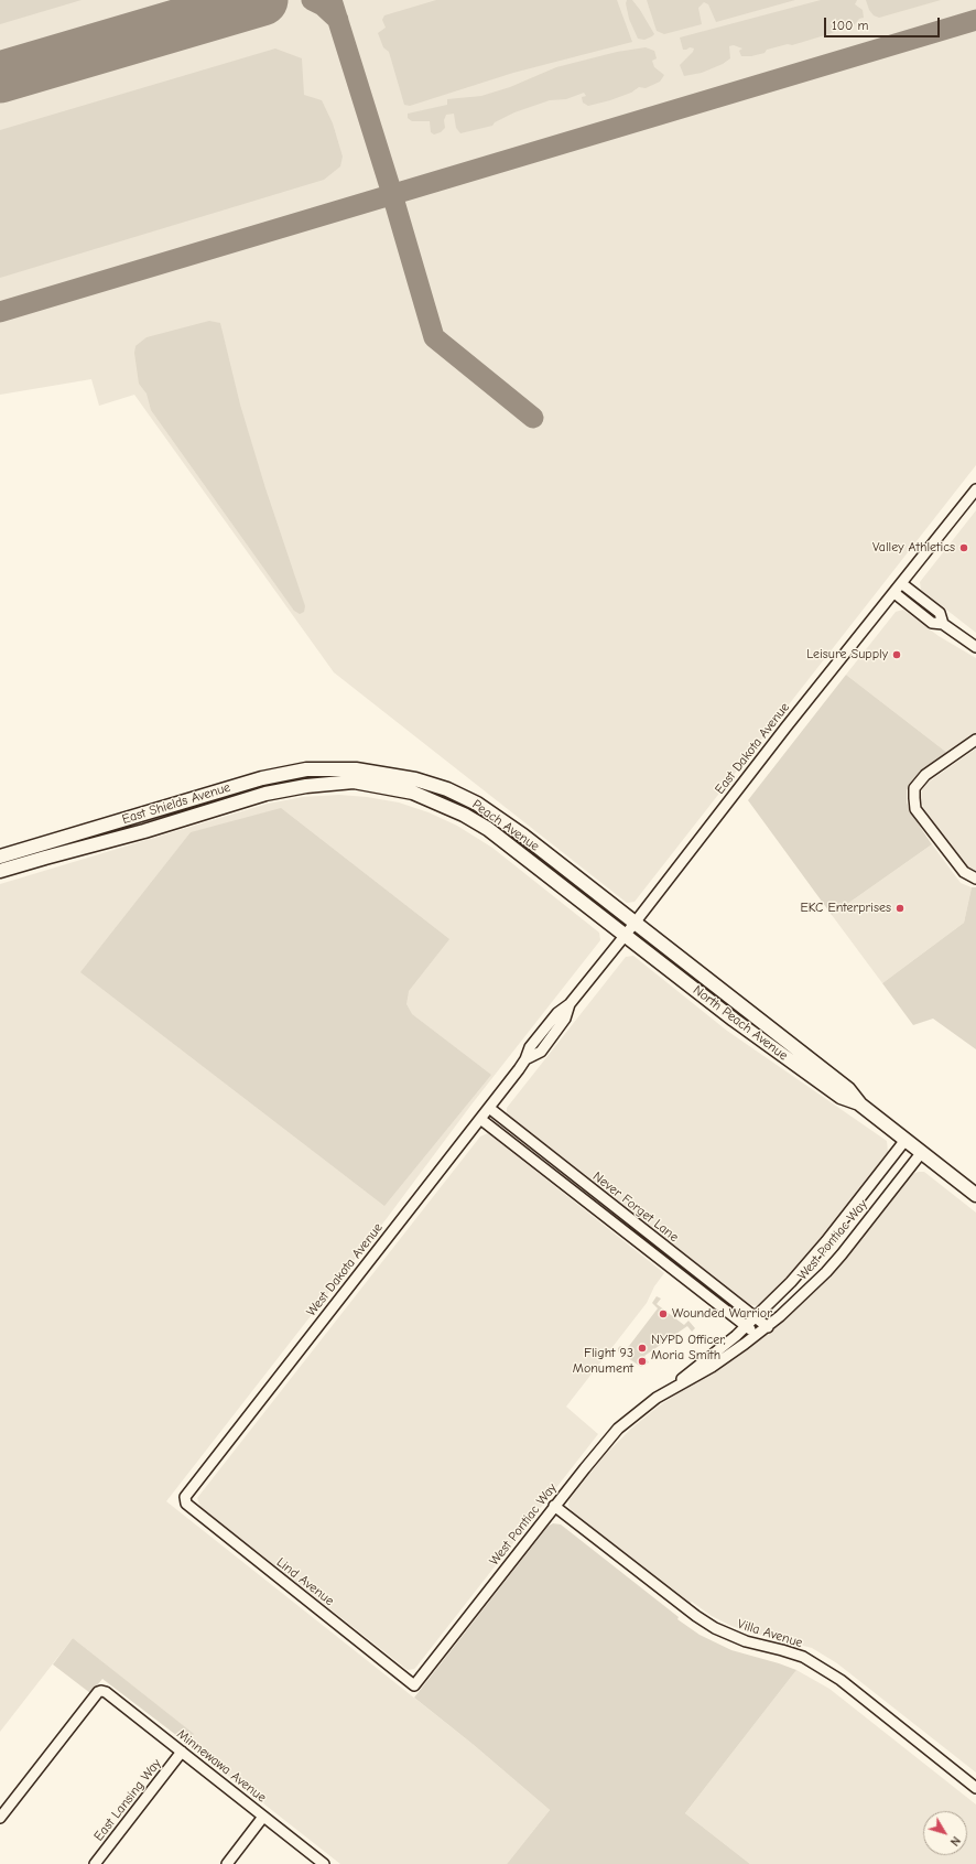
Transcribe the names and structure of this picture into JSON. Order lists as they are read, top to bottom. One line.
{"streets":{"main road":["East Shields Avenue","Peach Avenue","North Peach Avenue"],"street":["East Dakota Avenue","Never Forget Lane","West Pontiac Way","West Dakota Avenue","Lind Avenue","Villa Avenue","Minnewawa Avenue","East Lansing Way"]},"crossings":[["East Dakota Avenue","Peach Avenue"],["East Dakota Avenue","North Peach Avenue"],["East Dakota Avenue","West Dakota Avenue"],["East Shields Avenue","Peach Avenue"],["Peach Avenue","North Peach Avenue"],["Peach Avenue","West Dakota Avenue"],["North Peach Avenue","West Pontiac Way"],["North Peach Avenue","West Dakota Avenue"],["Never Forget Lane","West Pontiac Way"],["Never Forget Lane","West Dakota Avenue"],["West Pontiac Way","Lind Avenue"],["West Pontiac Way","Villa Avenue"],["West Dakota Avenue","Lind Avenue"],["Minnewawa Avenue","East Lansing Way"]],"places":["Valley Athletics","Leisure Supply","EKC Enterprises","Wounded Warrior","NYPD Officer, Moria Smith","Flight 93 Monument"],"scale_bar":"100 m","north":"bottom right"}
